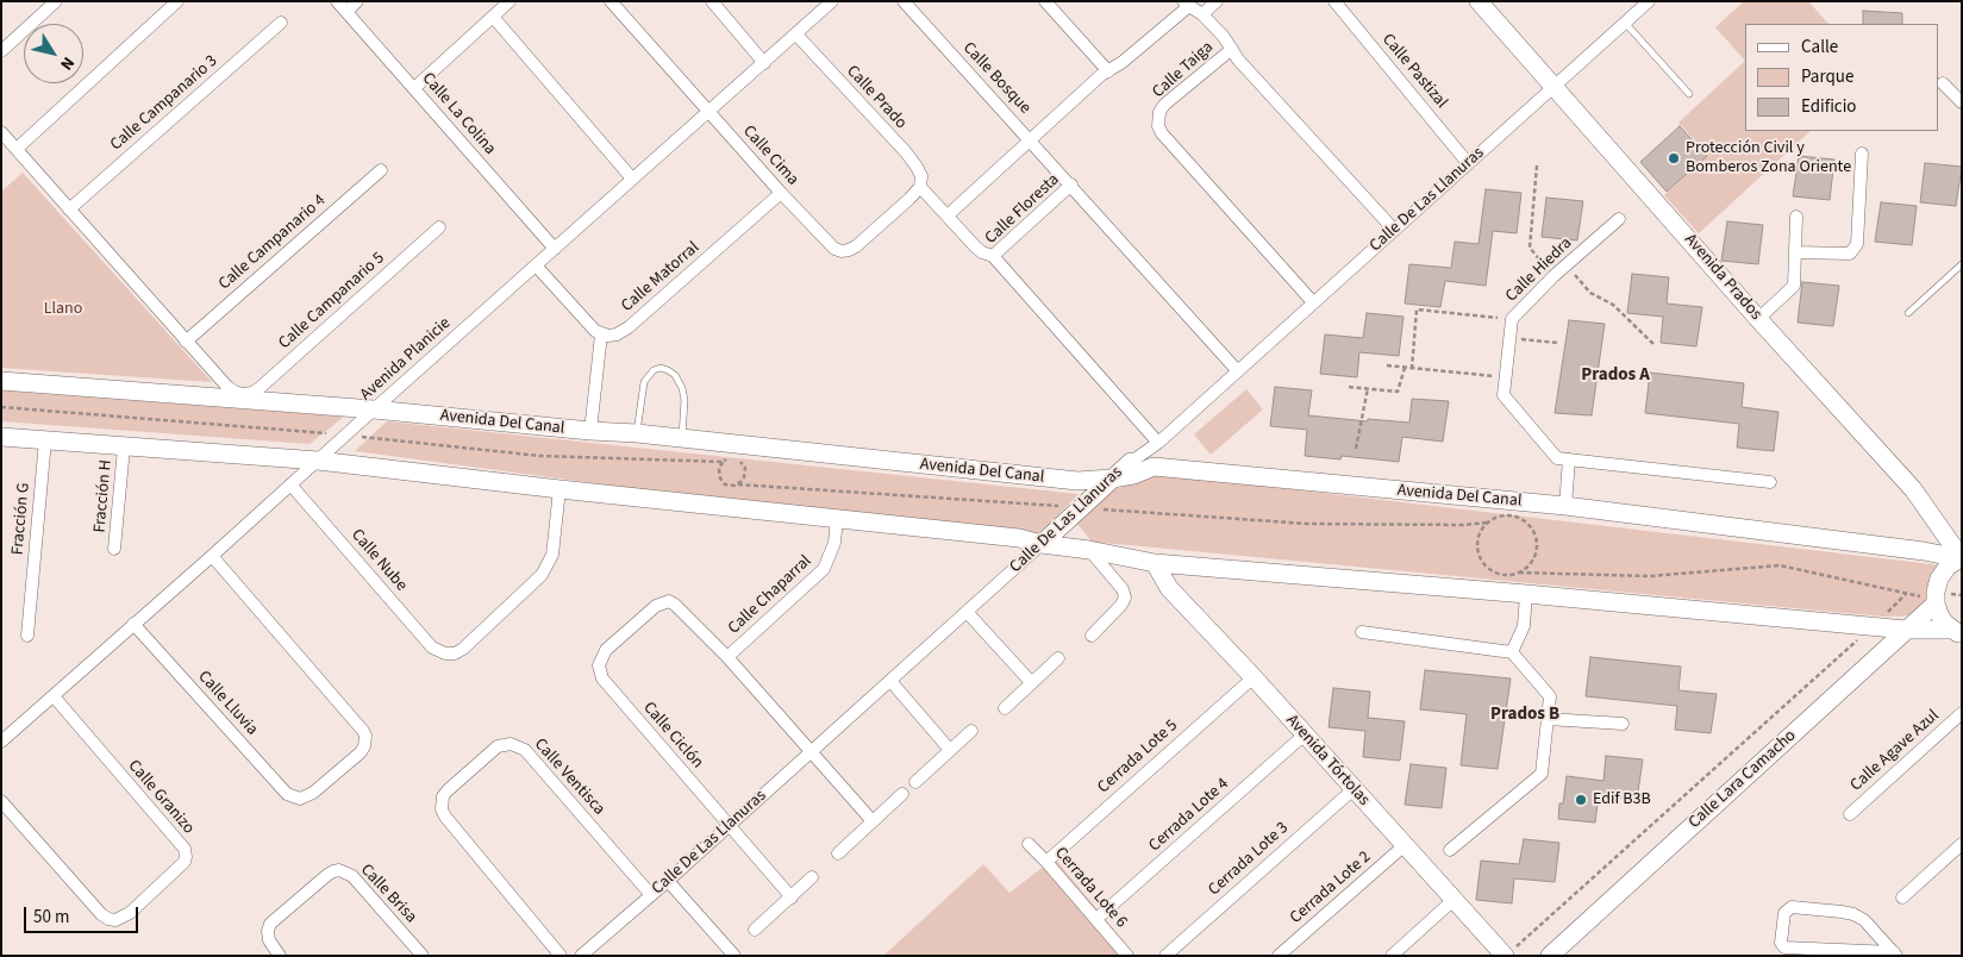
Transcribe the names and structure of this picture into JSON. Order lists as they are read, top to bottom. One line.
{"streets":{"main road":["Calle De Las Llanuras","Avenida Prados","Avenida Del Canal","Avenida Tórtolas","Calle Lara Camacho"],"street":["Calle Taiga","Calle Pastizal","Calle Bosque","Calle Prado","Calle Campanario 3","Calle La Colina","Calle Cima","Calle Floresta","Calle Campanario 4","Calle Hiedra","Calle Matorral","Calle Campanario 5","Avenida Planicie","Fracción H","Fracción G","Calle Nube","Calle Chaparral","Calle Lluvia","Calle Ciclón","Calle Agave Azul","Cerrada Lote 5","Calle Ventisca","Calle Granizo","Cerrada Lote 4","Cerrada Lote 3","Cerrada Lote 6","Cerrada Lote 2","Calle Brisa"]},"crossings":[["Calle Taiga","Calle De Las Llanuras"],["Calle Pastizal","Calle De Las Llanuras"],["Calle Prado","Calle Cima"],["Calle Prado","Avenida Planicie"],["Calle La Colina","Avenida Planicie"],["Calle Cima","Calle Matorral"],["Calle Cima","Avenida Planicie"],["Calle De Las Llanuras","Calle Floresta"],["Calle De Las Llanuras","Avenida Prados"],["Calle De Las Llanuras","Avenida Del Canal"],["Calle De Las Llanuras","Calle Ciclón"],["Calle De Las Llanuras","Calle Ventisca"],["Calle Campanario 4","Calle Campanario 5"],["Avenida Prados","Avenida Del Canal"],["Avenida Planicie","Avenida Del Canal"],["Avenida Planicie","Calle Nube"],["Avenida Planicie","Calle Lluvia"],["Avenida Planicie","Calle Granizo"],["Calle Chaparral","Calle Ciclón"],["Cerrada Lote 5","Avenida Tórtolas"],["Cerrada Lote 5","Cerrada Lote 6"],["Avenida Tórtolas","Cerrada Lote 4"],["Avenida Tórtolas","Cerrada Lote 3"],["Avenida Tórtolas","Cerrada Lote 2"],["Cerrada Lote 4","Cerrada Lote 6"]],"districts":["Prados A","Prados B"],"parks":["Llano"],"places":["Protección Civil y Bomberos Zona Oriente","Edif B3B"],"legend":["Calle","Parque","Edificio"],"scale_bar":"50 m","north":"bottom right"}
